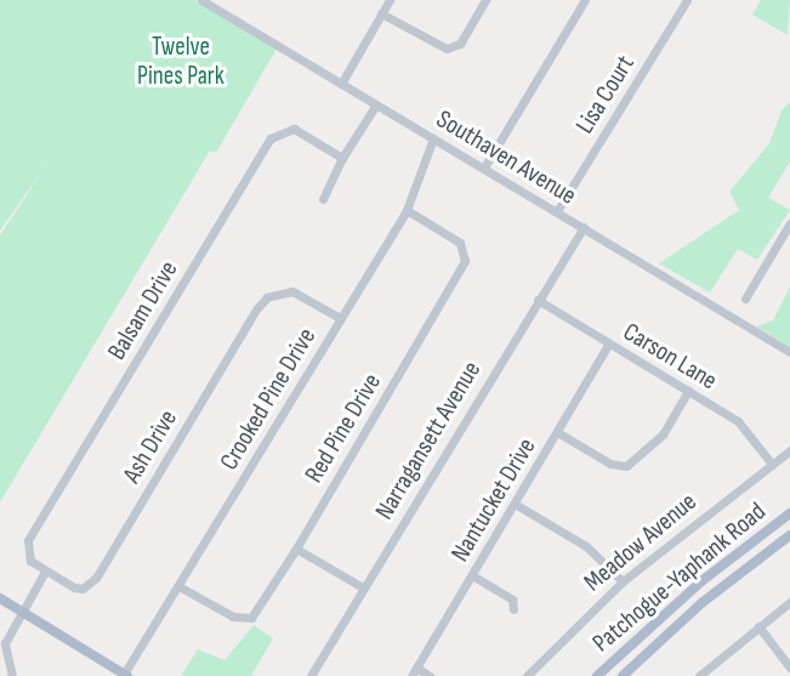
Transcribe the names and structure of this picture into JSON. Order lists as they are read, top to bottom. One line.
{"streets":{"main road":["Patchogue-Yaphank Road"],"street":["Lisa Court","Southaven Avenue","Balsam Drive","Carson Lane","Crooked Pine Drive","Red Pine Drive","Narragansett Avenue","Ash Drive","Nantucket Drive","Meadow Avenue"]},"crossings":[["Lisa Court","Southaven Avenue"],["Southaven Avenue","Crooked Pine Drive"],["Southaven Avenue","Narragansett Avenue"],["Balsam Drive","Ash Drive"],["Carson Lane","Narragansett Avenue"],["Carson Lane","Nantucket Drive"],["Carson Lane","Meadow Avenue"],["Crooked Pine Drive","Red Pine Drive"],["Crooked Pine Drive","Ash Drive"]],"parks":["Twelve Pines Park"]}
